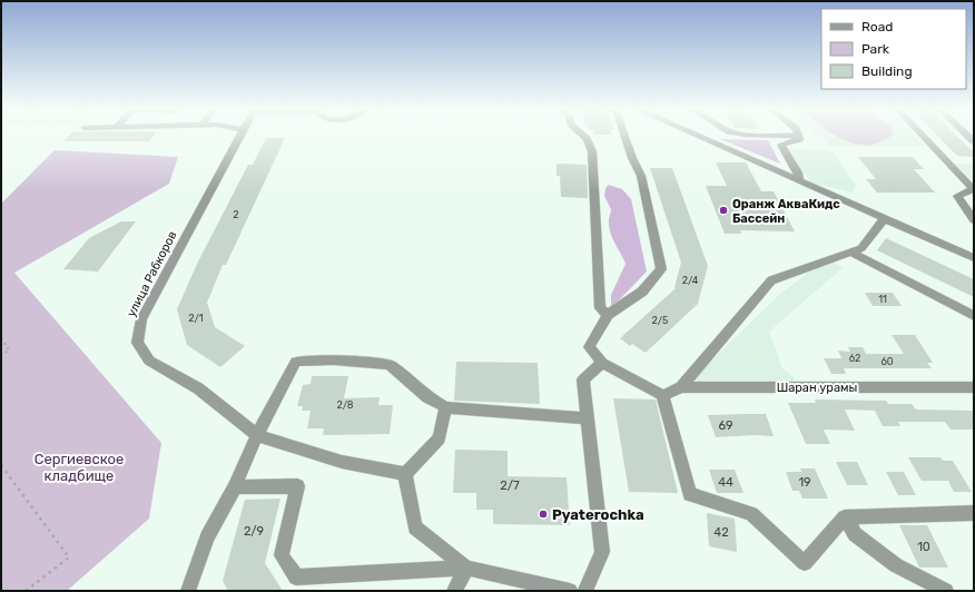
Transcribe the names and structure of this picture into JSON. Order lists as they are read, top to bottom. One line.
{"streets":{"street":["улица Рабкоров","Шаран урамы"]},"parks":["Сергиевское кладбище"],"places":["Оранж АкваКидс Бассейн","Pyaterochka"],"house_numbers":["2","2/4","11","2/1","2/5","62","60","2/8","69","44","19","2/7","2/9","42","10"],"legend":["Road","Park","Building"]}
